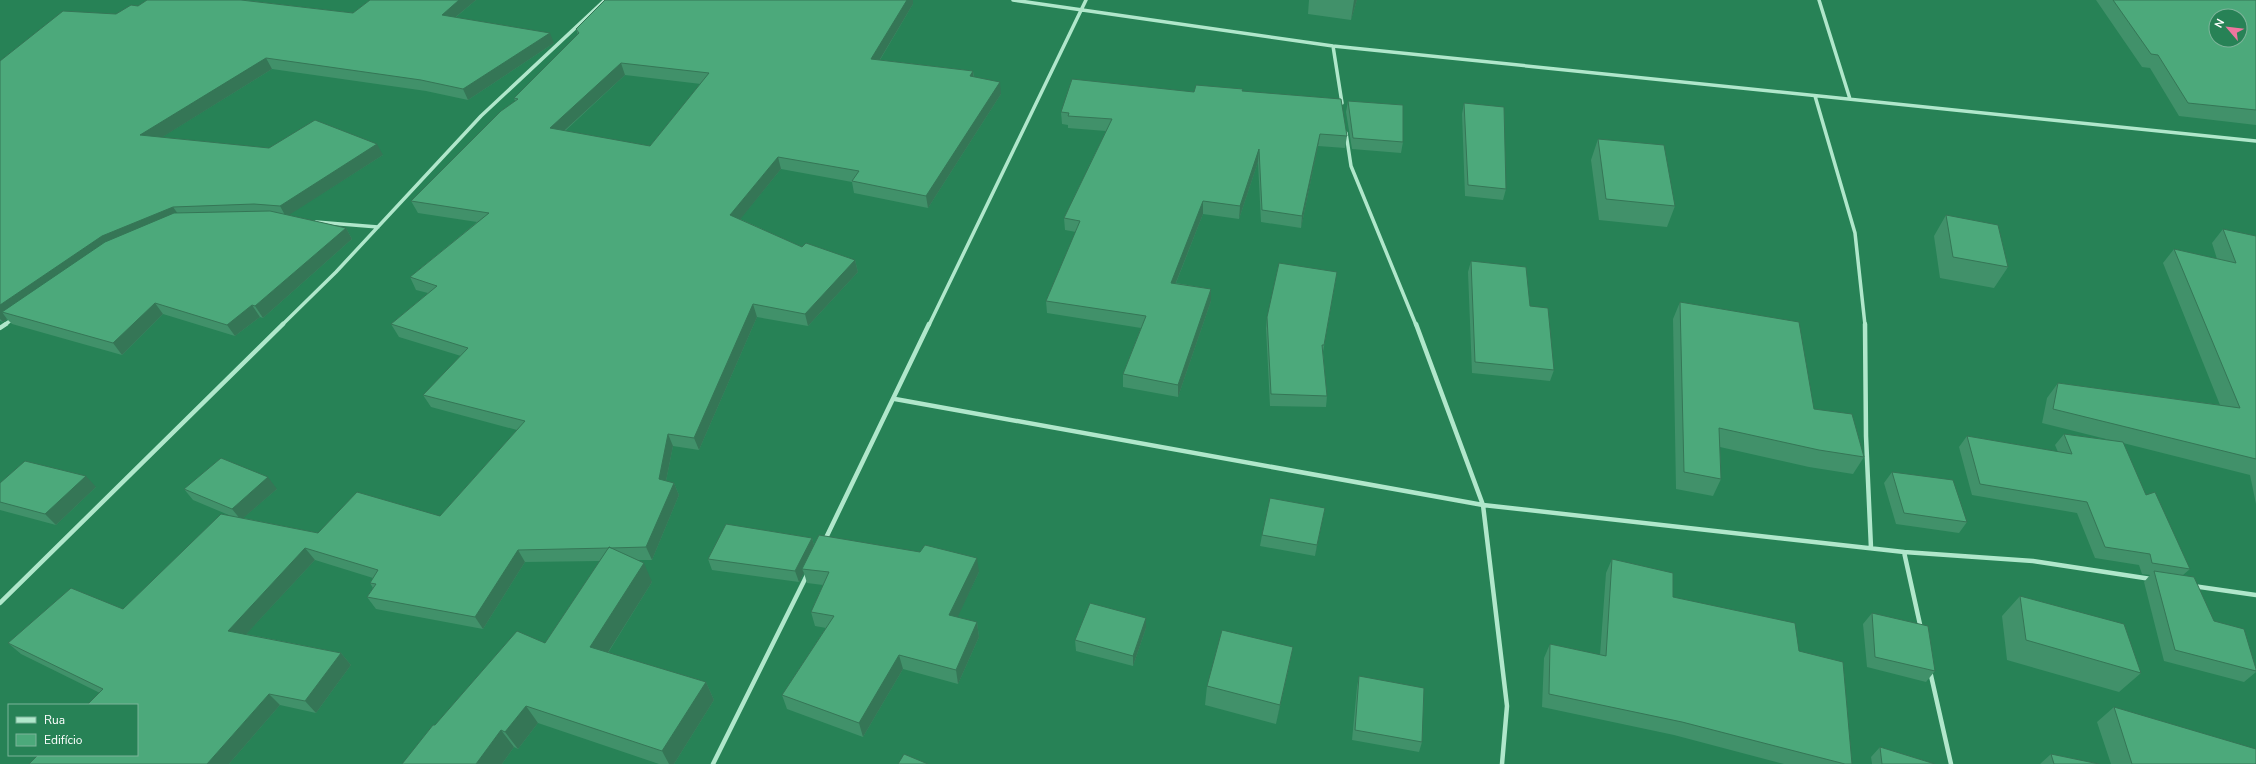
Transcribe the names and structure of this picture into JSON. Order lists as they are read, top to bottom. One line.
{"legend":["Rua","Edifício"],"north":"top left"}
